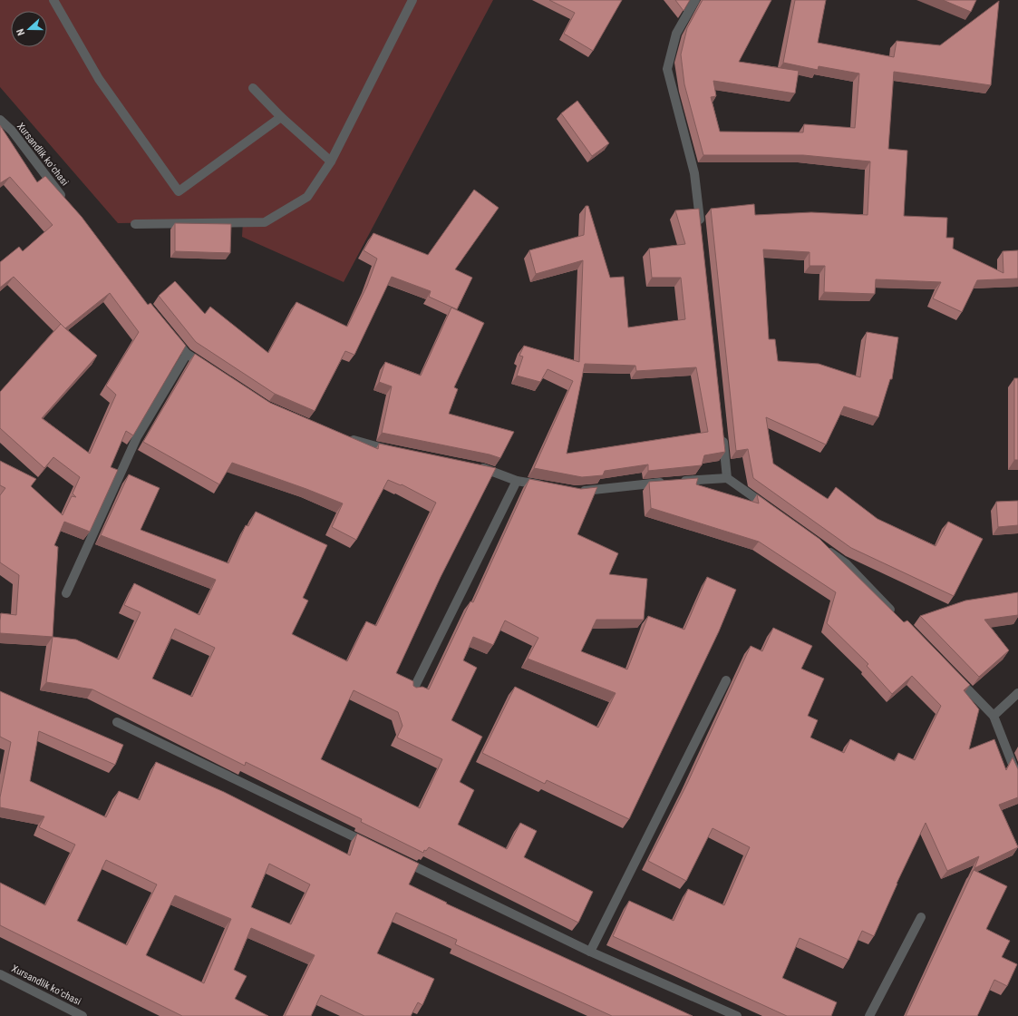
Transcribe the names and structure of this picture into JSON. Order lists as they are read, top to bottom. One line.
{"streets":{"street":["Xursandlik koʻchasi"]},"north":"left"}
